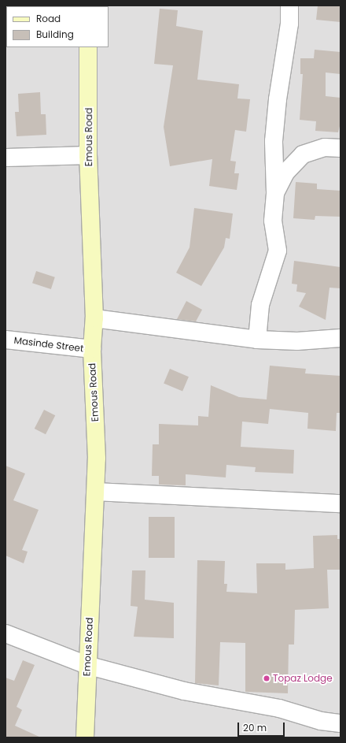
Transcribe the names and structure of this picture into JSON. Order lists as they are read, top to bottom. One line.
{"streets":{"street":["Emous Road","Masinde Street"]},"crossings":[["Emous Road","Masinde Street"]],"places":["Topaz Lodge"],"legend":["Road","Building"],"scale_bar":"20 m"}
